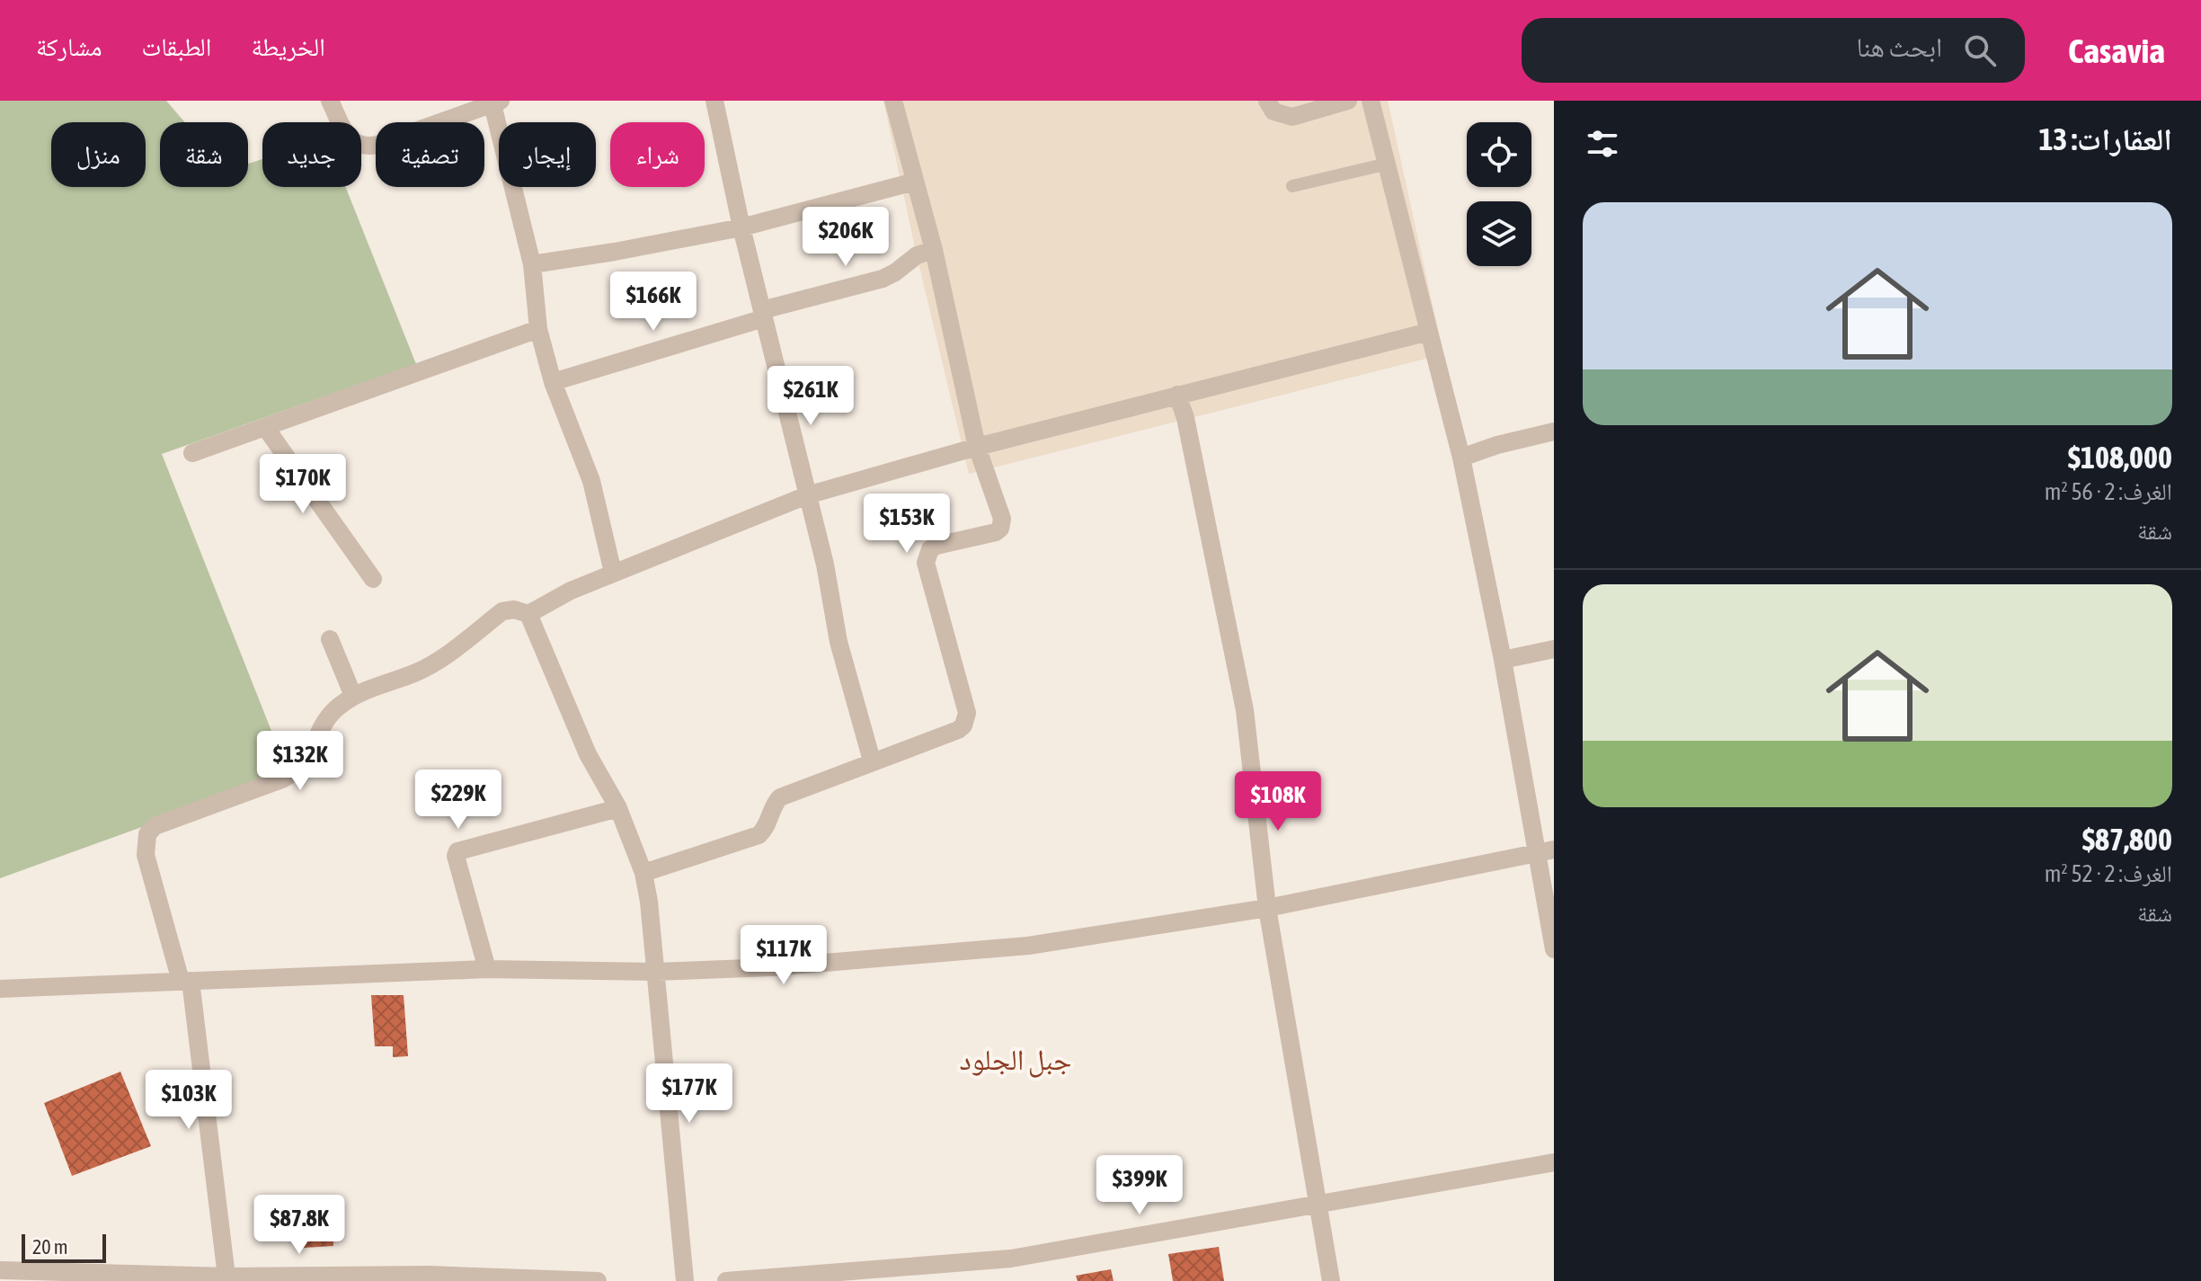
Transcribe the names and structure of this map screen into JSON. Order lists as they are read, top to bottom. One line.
{"districts":["جبل الجلود"],"scale_bar":"20 m","page":{"header":"Casavia","search":"ابحث هنا","nav":["الخريطة","الطبقات","مشاركة"],"heading":"العقارات: 13","chip":["شراء","إيجار","تصفية","جديد","شقة","منزل"],"list":[{"name":"$108,000","note":"الغرف: 2 · 56 m² · شقة"},{"name":"$87,800","note":"الغرف: 2 · 52 m² · شقة"}],"price":["$206K","$166K","$261K","$170K","$153K","$132K","$229K","$108K","$117K","$177K","$103K","$399K","$87.8K"],"scale":"20 m"}}
